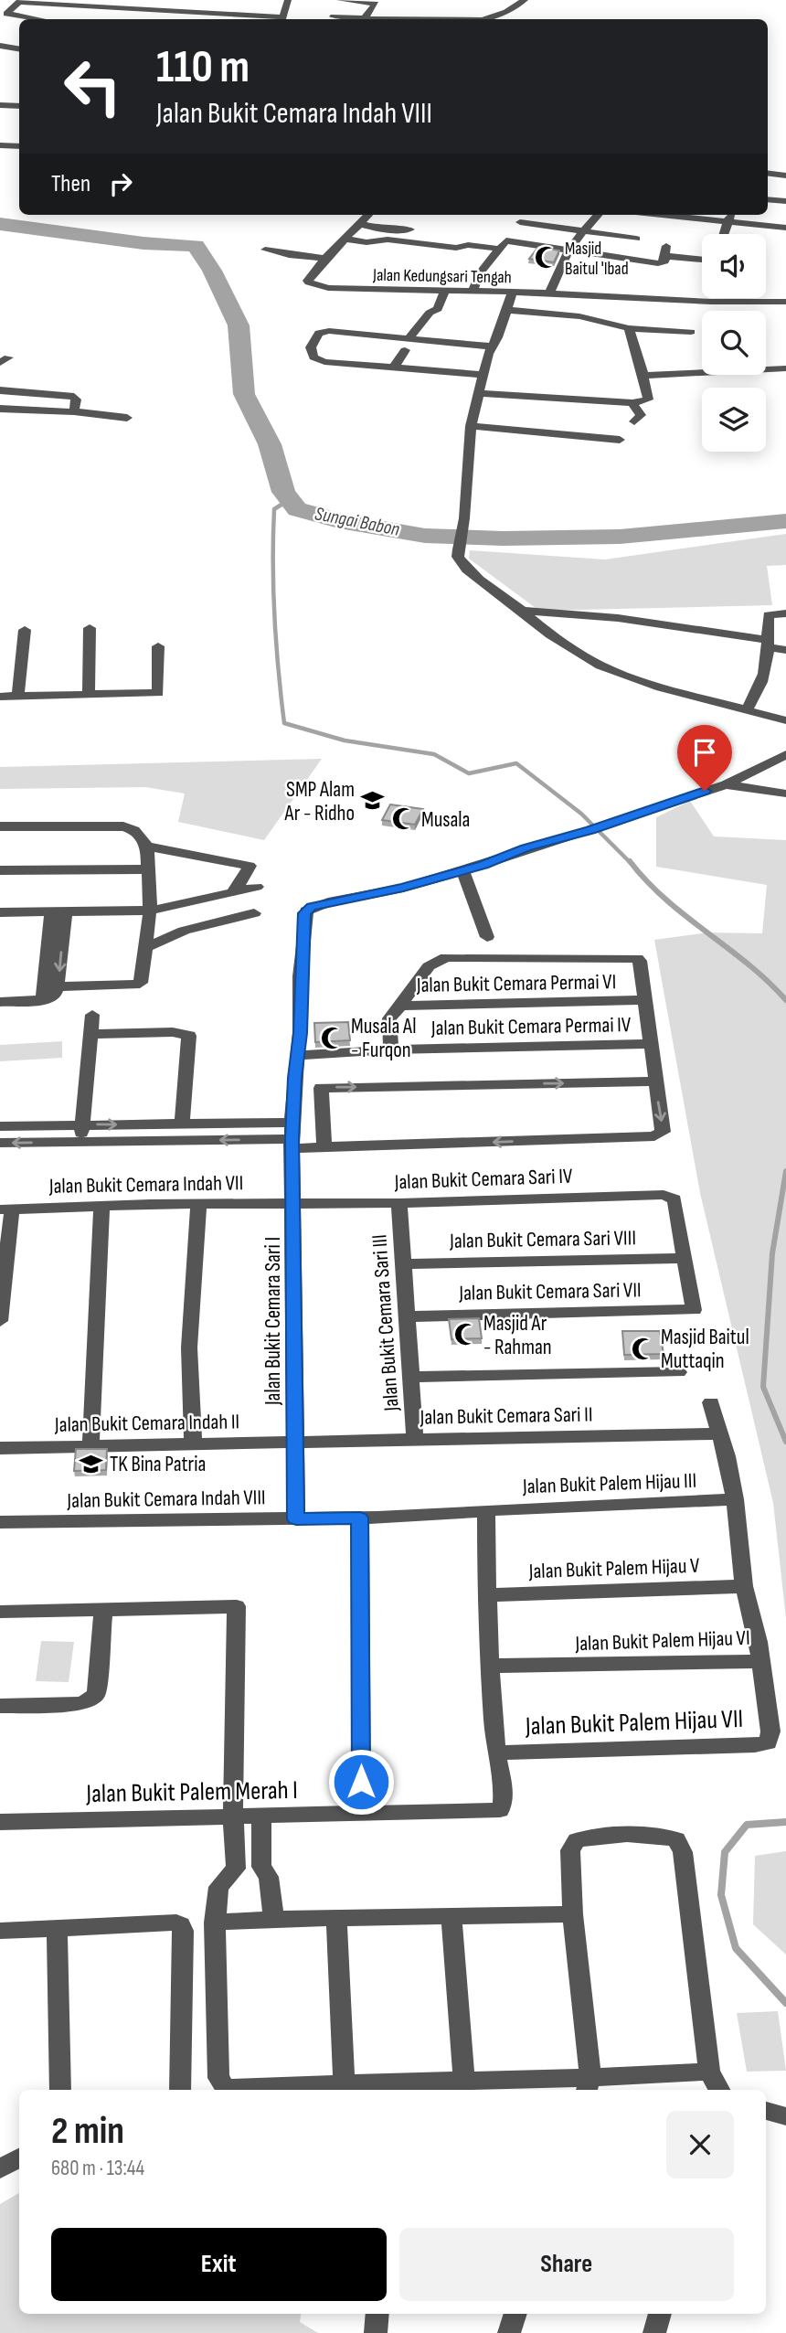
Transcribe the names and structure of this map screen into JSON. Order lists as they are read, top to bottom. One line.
{"streets":{"street":["Jalan Kedungsari Tengah","Jalan Bukit Cemara Permai VI","Jalan Bukit Cemara Permai IV","Jalan Bukit Cemara Sari IV","Jalan Bukit Cemara Indah VII","Jalan Bukit Cemara Sari VIII","Jalan Bukit Cemara Sari VII","Jalan Bukit Cemara Sari I","Jalan Bukit Cemara Sari III","Jalan Bukit Cemara Sari II","Jalan Bukit Cemara Indah II","Jalan Bukit Palem Hijau III","Jalan Bukit Cemara Indah VIII","Jalan Bukit Palem Hijau V","Jalan Bukit Palem Hijau VI","Jalan Bukit Palem Hijau VII","Jalan Bukit Palem Merah I"]},"crossings":[["Jalan Bukit Cemara Permai VI","Jalan Bukit Cemara Permai IV"],["Jalan Bukit Cemara Permai IV","Jalan Bukit Cemara Sari I"],["Jalan Bukit Cemara Sari IV","Jalan Bukit Cemara Indah VII"],["Jalan Bukit Cemara Sari IV","Jalan Bukit Cemara Sari VIII"],["Jalan Bukit Cemara Sari IV","Jalan Bukit Cemara Sari VII"],["Jalan Bukit Cemara Sari IV","Jalan Bukit Cemara Sari I"],["Jalan Bukit Cemara Sari IV","Jalan Bukit Cemara Sari III"],["Jalan Bukit Cemara Indah VII","Jalan Bukit Cemara Sari I"],["Jalan Bukit Cemara Sari VIII","Jalan Bukit Cemara Sari VII"],["Jalan Bukit Cemara Sari VIII","Jalan Bukit Cemara Sari III"],["Jalan Bukit Cemara Sari VII","Jalan Bukit Cemara Sari III"],["Jalan Bukit Cemara Sari I","Jalan Bukit Cemara Sari II"],["Jalan Bukit Cemara Sari I","Jalan Bukit Cemara Indah II"],["Jalan Bukit Cemara Sari I","Jalan Bukit Cemara Indah VIII"],["Jalan Bukit Cemara Sari III","Jalan Bukit Cemara Sari II"],["Jalan Bukit Cemara Sari II","Jalan Bukit Cemara Indah II"],["Jalan Bukit Cemara Sari II","Jalan Bukit Palem Hijau VI"],["Jalan Bukit Palem Hijau III","Jalan Bukit Cemara Indah VIII"],["Jalan Bukit Palem Hijau III","Jalan Bukit Palem Hijau VI"],["Jalan Bukit Palem Hijau V","Jalan Bukit Palem Hijau VI"],["Jalan Bukit Palem Hijau VI","Jalan Bukit Palem Hijau VII"],["Jalan Bukit Palem Hijau VII","Jalan Bukit Palem Merah I"]],"water":["Sungai Babon"],"places":{"mosque":["Masjid Baitul 'Ibad","Musala","Musala Al - Furqon","Masjid Ar - Rahman","Masjid Baitul Muttaqin"],"school or university":["SMP Alam Ar - Ridho","TK Bina Patria"]},"page":{"turn":["110 m","Jalan Bukit Cemara Indah VIII"],"then":"Then","heading":["2 min","680 m · 13:44"],"buttons":["Exit","Share"]}}
